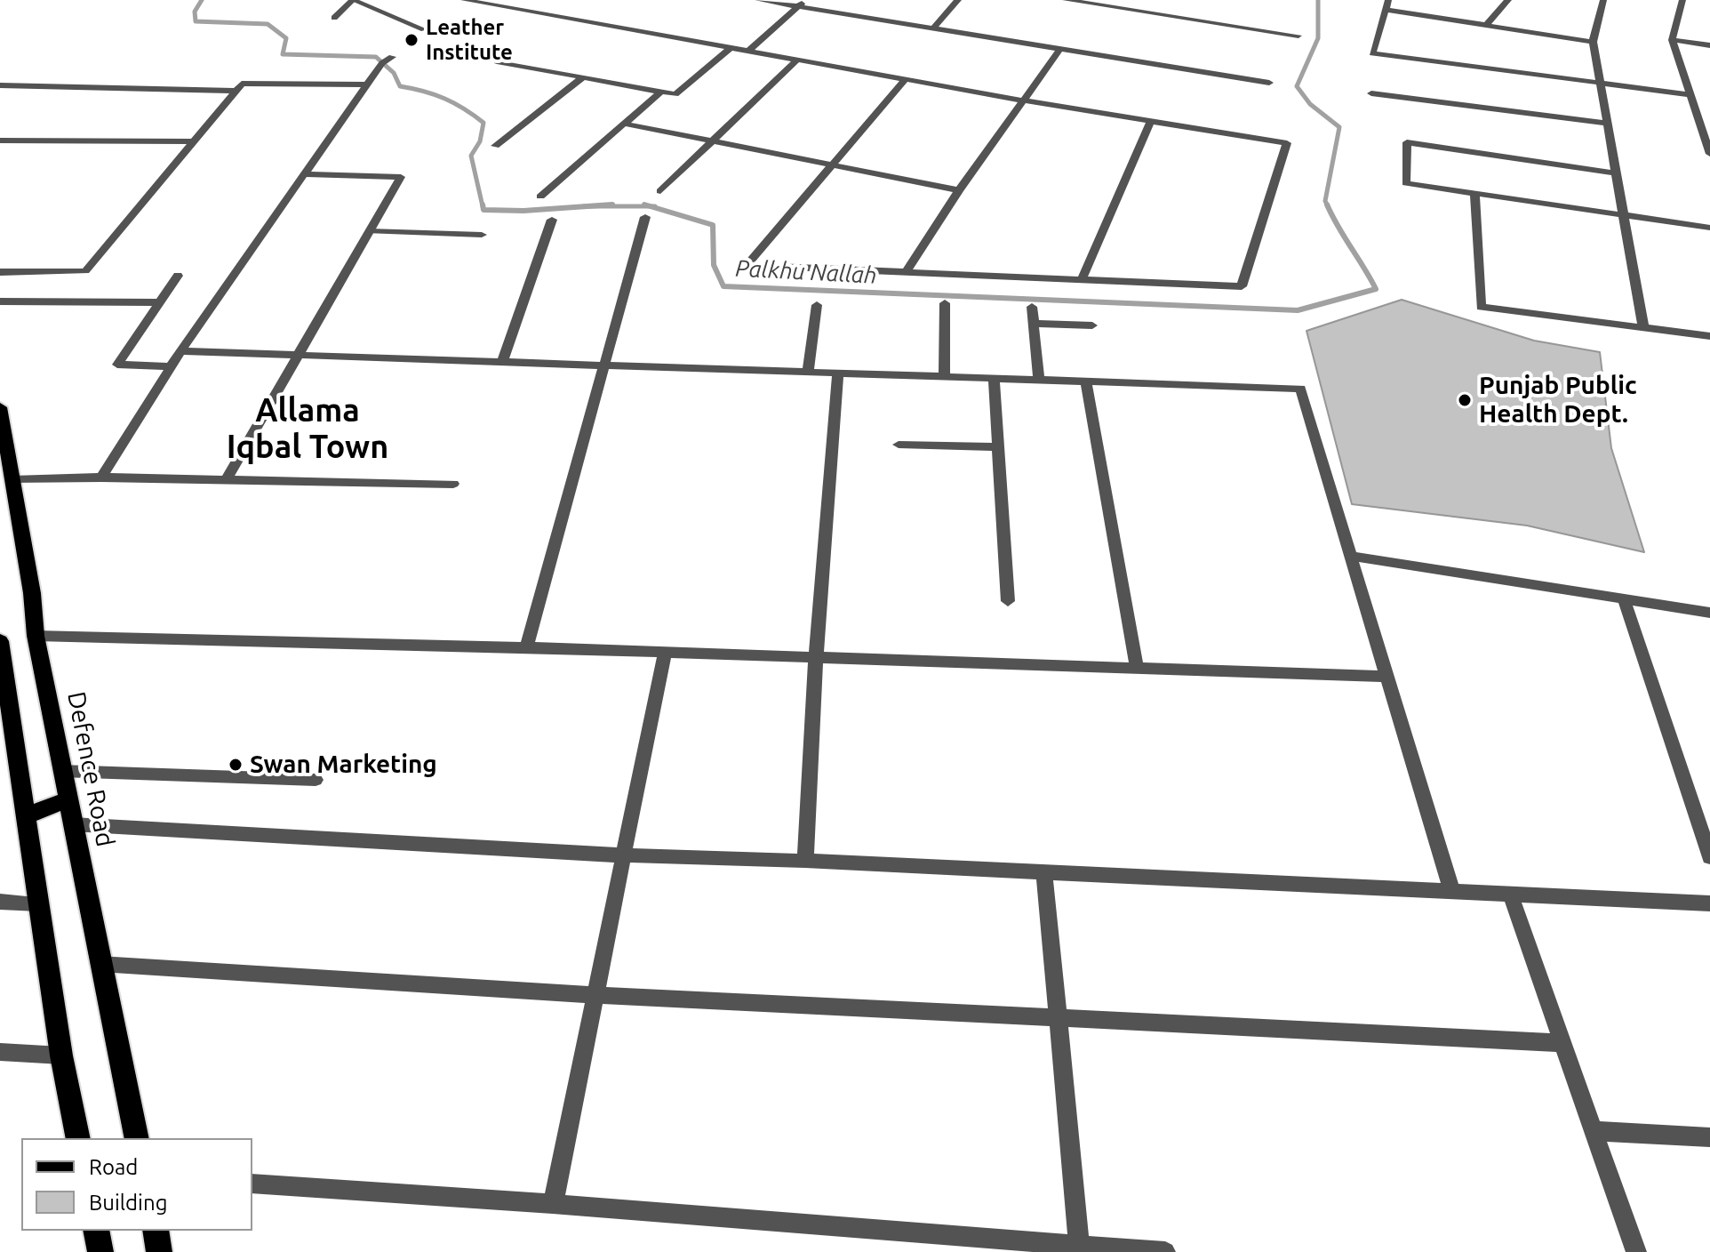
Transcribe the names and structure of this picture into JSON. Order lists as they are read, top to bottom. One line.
{"streets":{"main road":["Defence Road"]},"districts":["Allama Iqbal Town"],"water":["Palkhu Nallah"],"places":["Leather Institute","Punjab Public Health Dept.","Swan Marketing"],"legend":["Road","Building"]}
